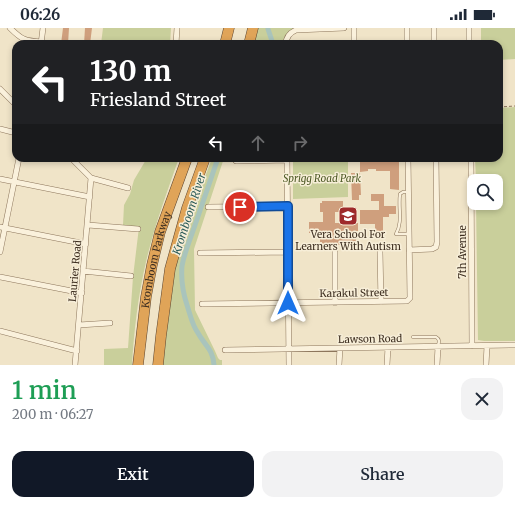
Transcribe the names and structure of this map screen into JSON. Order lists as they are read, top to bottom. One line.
{"streets":{"highway":["Kromboom Parkway"],"street":["7th Avenue","Laurier Road","Karakul Street","Lawson Road"]},"crossings":[["7th Avenue","Lawson Road"]],"water":["Kromboom River"],"parks":["Sprigg Road Park"],"places":{"school or university":["Vera School For Learners With Autism"]},"page":{"status":"06:26","turn":["130 m","Friesland Street"],"heading":["1 min","200 m · 06:27"],"buttons":["Exit","Share"]}}
